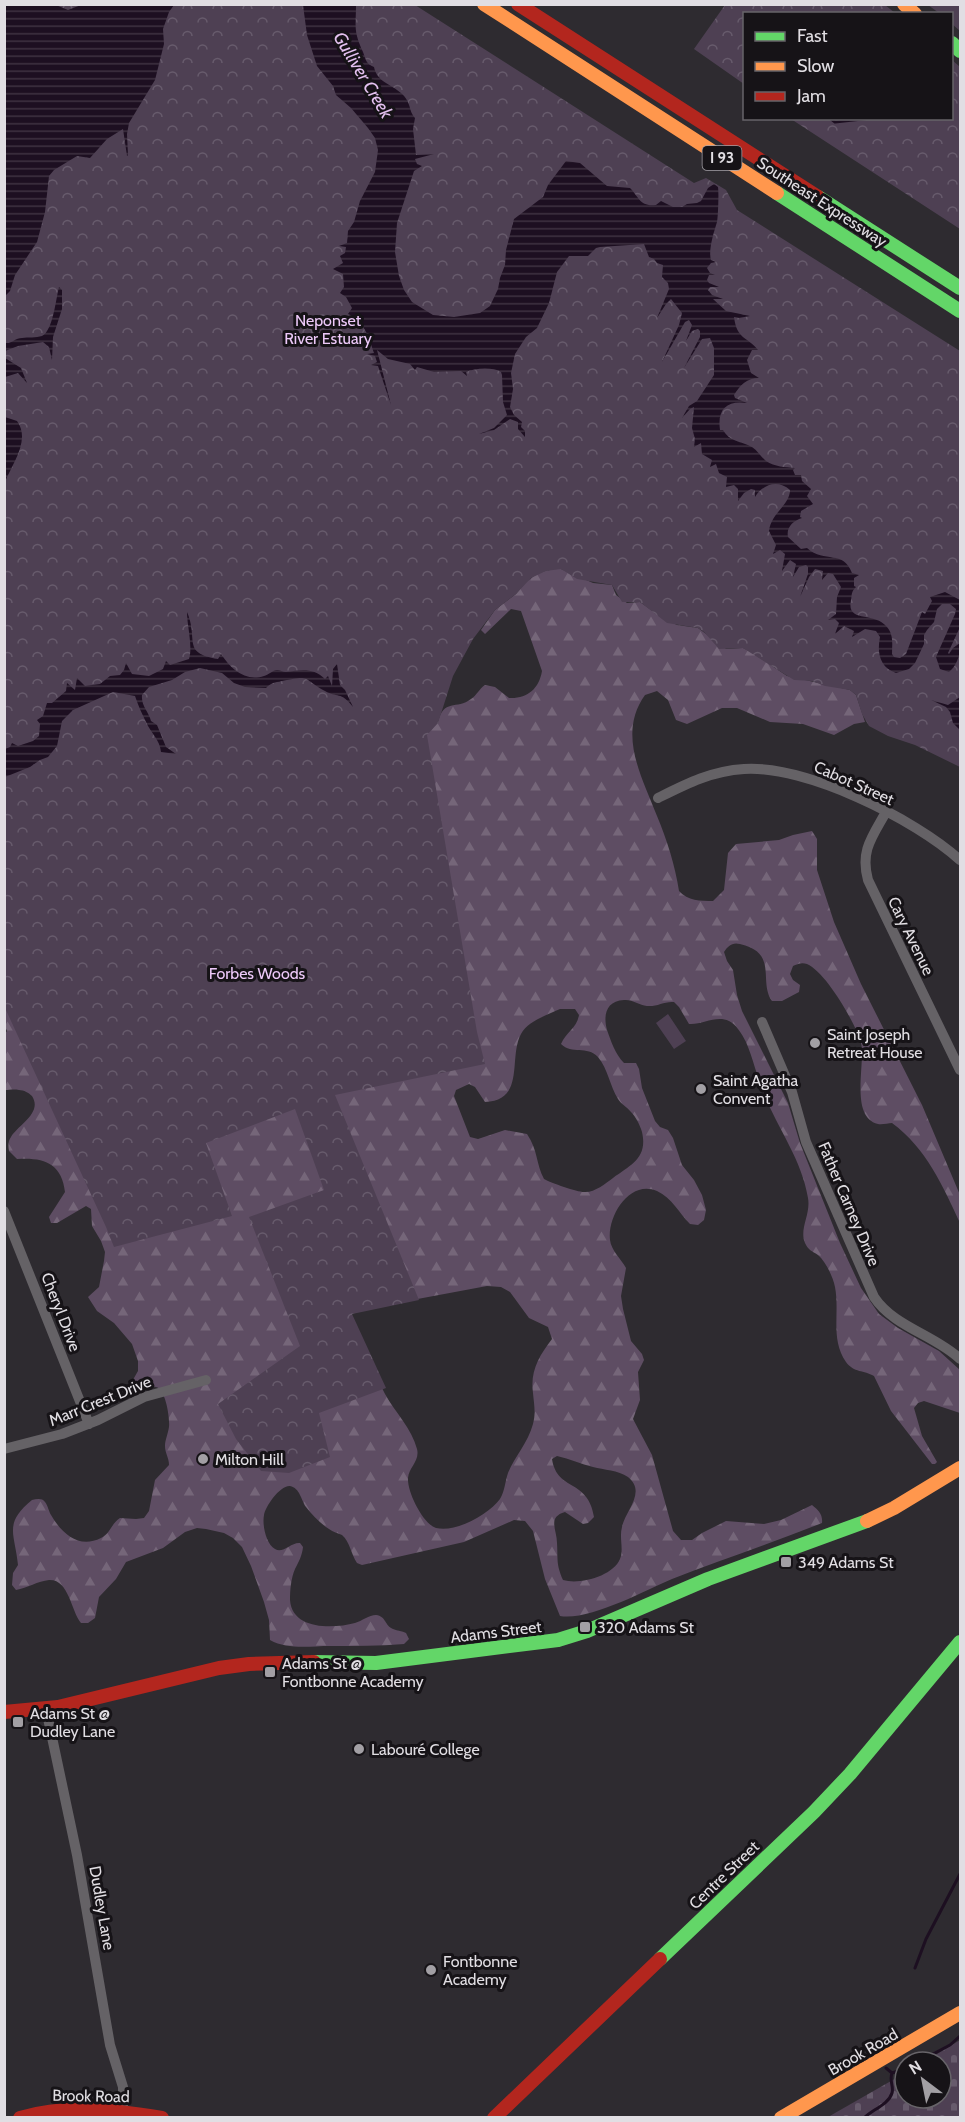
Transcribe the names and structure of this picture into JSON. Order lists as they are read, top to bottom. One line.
{"streets":{"main road":["I 93","Southeast Expressway","Adams Street","Centre Street","Brook Road"],"street":["Cabot Street","Cary Avenue","Father Carney Drive","Cheryl Drive","Marr Crest Drive","Dudley Lane"]},"crossings":[["Cabot Street","Cary Avenue"],["Cheryl Drive","Marr Crest Drive"],["Adams Street","Dudley Lane"],["Dudley Lane","Brook Road"]],"water":["Gulliver Creek"],"parks":["Neponset River Estuary","Forbes Woods"],"places":{"other":["Saint Joseph Retreat House","Saint Agatha Convent","Milton Hill","Labouré College","Fontbonne Academy"],"transit":["349 Adams St","320 Adams St","Adams St @ Fontbonne Academy","Adams St @ Dudley Lane"]},"legend":["Fast","Slow","Jam"],"north":"top left"}
